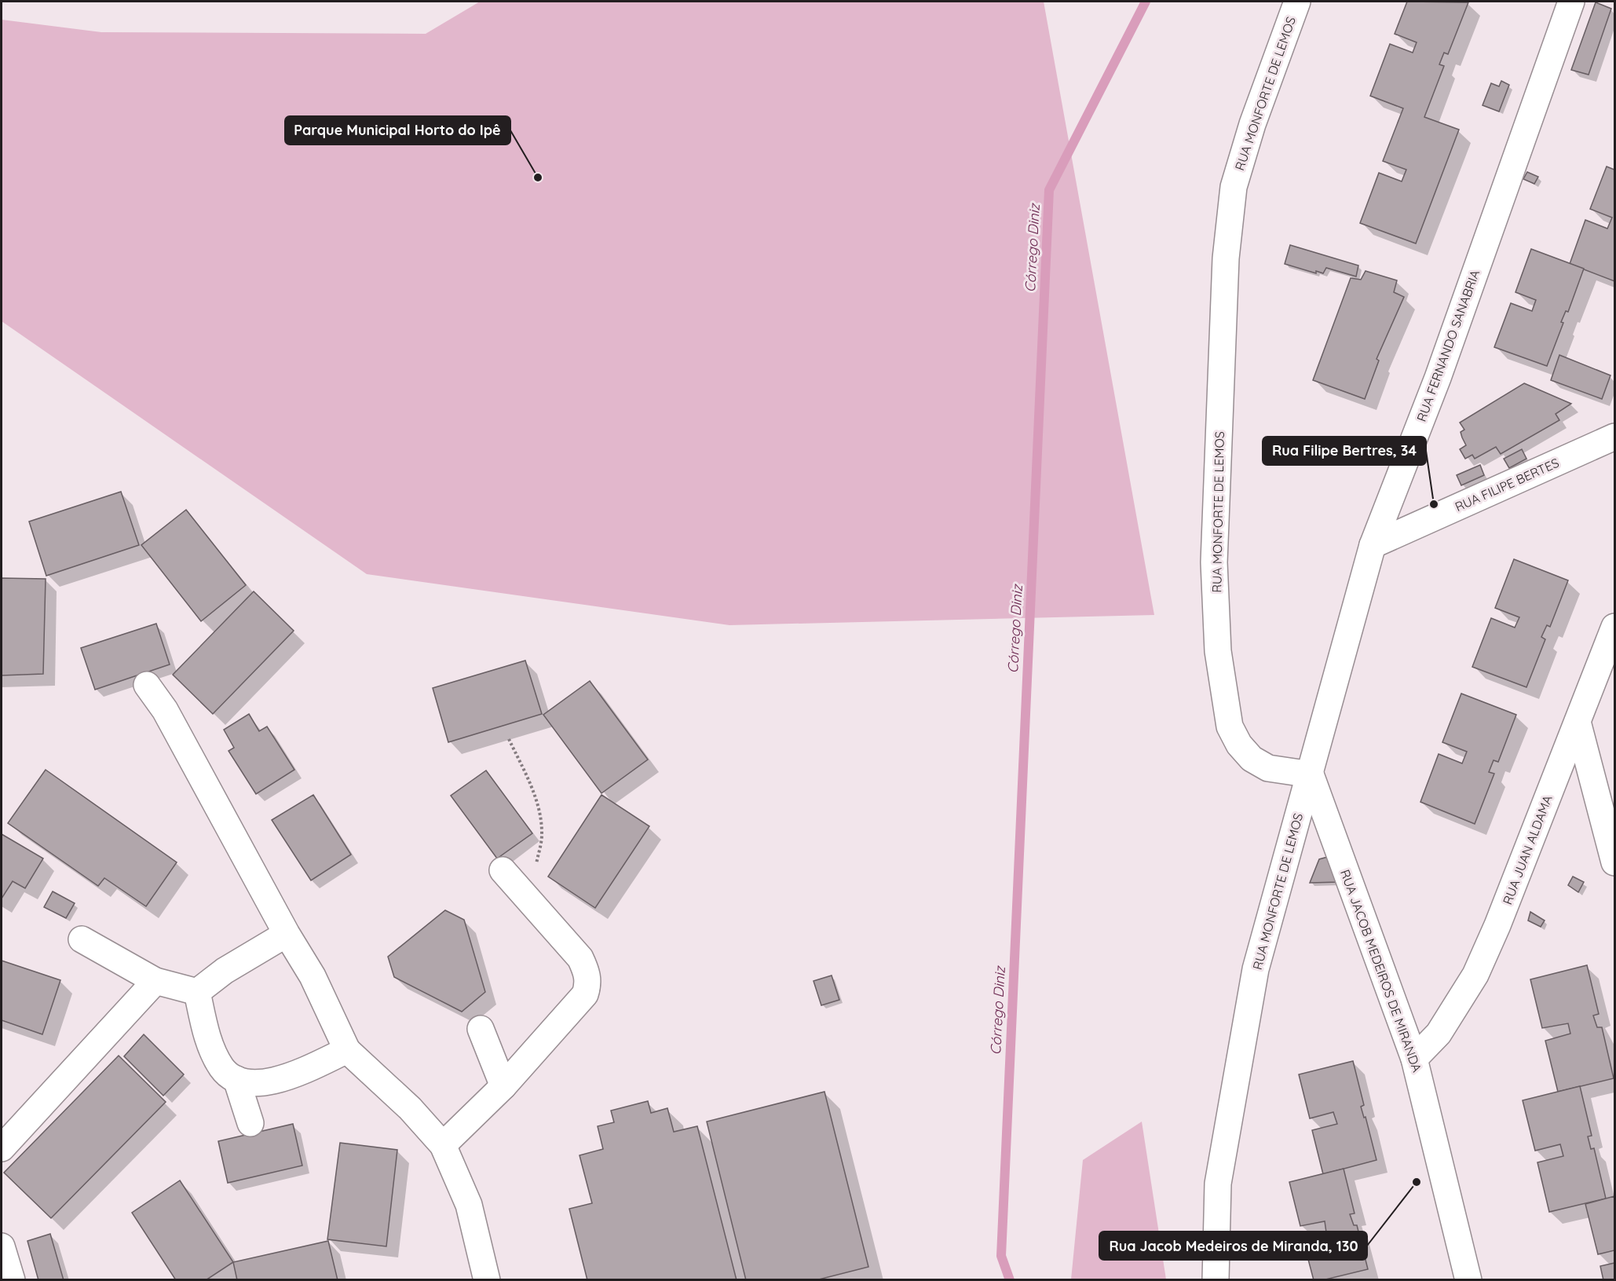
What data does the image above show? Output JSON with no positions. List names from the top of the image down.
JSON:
{
  "streets": {
    "street": [
      "RUA MONFORTE DE LEMOS",
      "RUA FERNANDO SANABRIA",
      "RUA FILIPE BERTES",
      "RUA JUAN ALDAMA",
      "RUA JACOB MEDEIROS DE MIRANDA"
    ]
  },
  "crossings": [
    ["RUA MONFORTE DE LEMOS", "RUA FERNANDO SANABRIA"],
    ["RUA MONFORTE DE LEMOS", "RUA JACOB MEDEIROS DE MIRANDA"],
    ["RUA FERNANDO SANABRIA", "RUA FILIPE BERTES"],
    ["RUA FERNANDO SANABRIA", "RUA JACOB MEDEIROS DE MIRANDA"],
    ["RUA JUAN ALDAMA", "RUA JACOB MEDEIROS DE MIRANDA"]
  ],
  "water": ["Córrego Diniz"],
  "places": ["Parque Municipal Horto do Ipê", "Rua Filipe Bertres, 34", "Rua Jacob Medeiros de Miranda, 130"]
}
